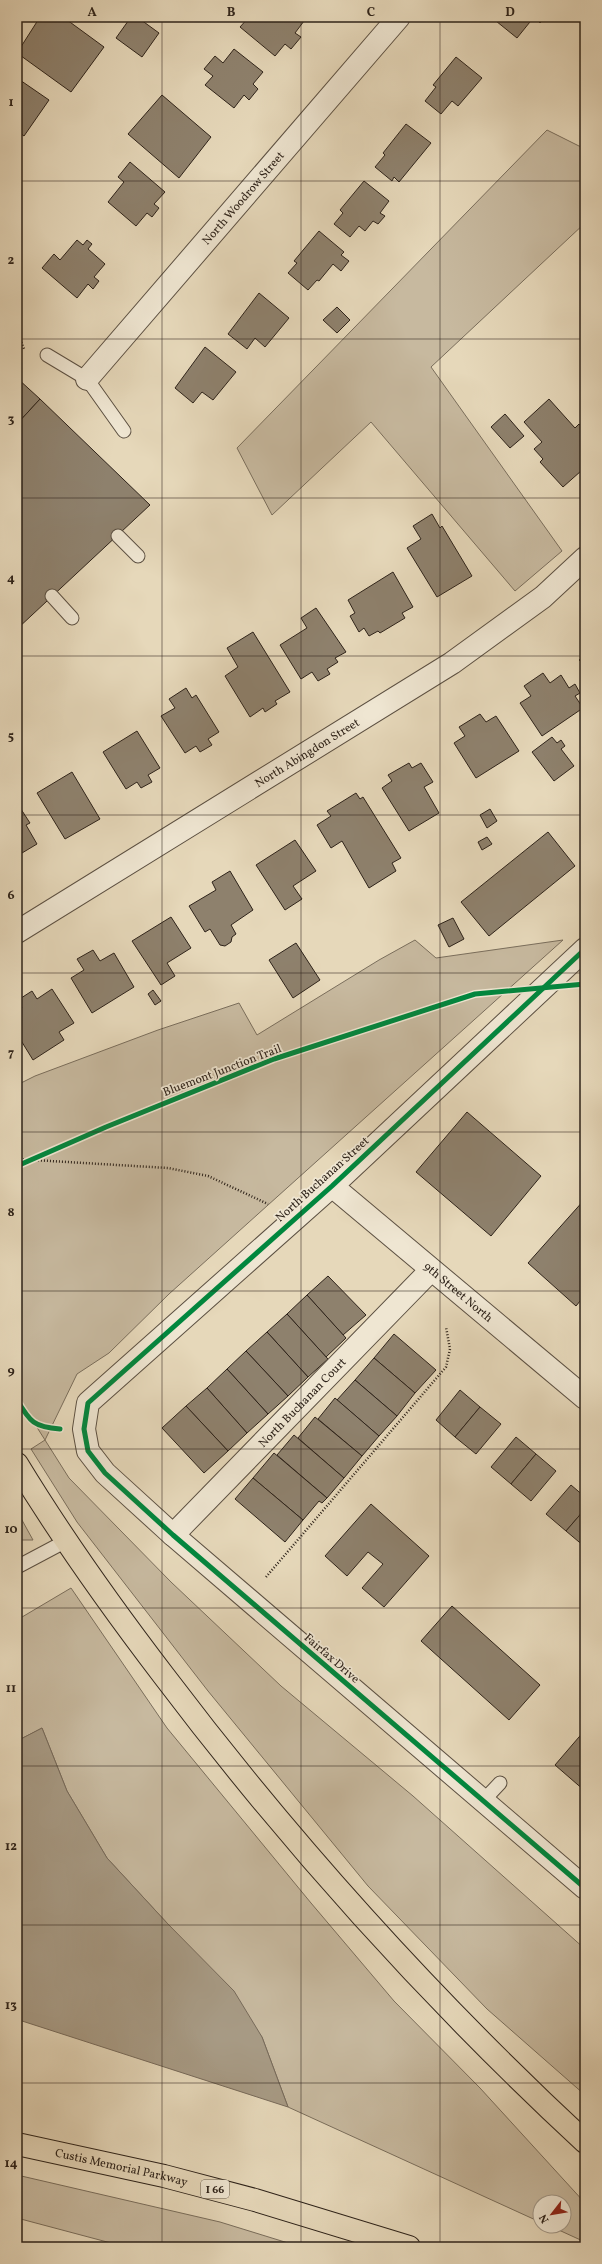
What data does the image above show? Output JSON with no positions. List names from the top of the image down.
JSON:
{
  "streets": {
    "highway": ["Custis Memorial Parkway", "I 66"],
    "street": [
      "North Woodrow Street",
      "North Abingdon Street",
      "North Buchanan Street",
      "9th Street North",
      "North Buchanan Court",
      "Fairfax Drive"
    ],
    "cycle path": ["Bluemont Junction Trail"]
  },
  "crossings": [
    ["North Buchanan Street", "9th Street North"],
    ["North Buchanan Street", "Fairfax Drive"],
    ["9th Street North", "North Buchanan Court"],
    ["North Buchanan Court", "Fairfax Drive"]
  ],
  "north": "bottom left",
  "grid": {
    "columns": [
      "A",
      "B",
      "C",
      "D"
    ],
    "rows": [
      "1",
      "2",
      "3",
      "4",
      "5",
      "6",
      "7",
      "8",
      "9",
      "10",
      "11",
      "12",
      "13",
      "14"
    ]
  }
}
